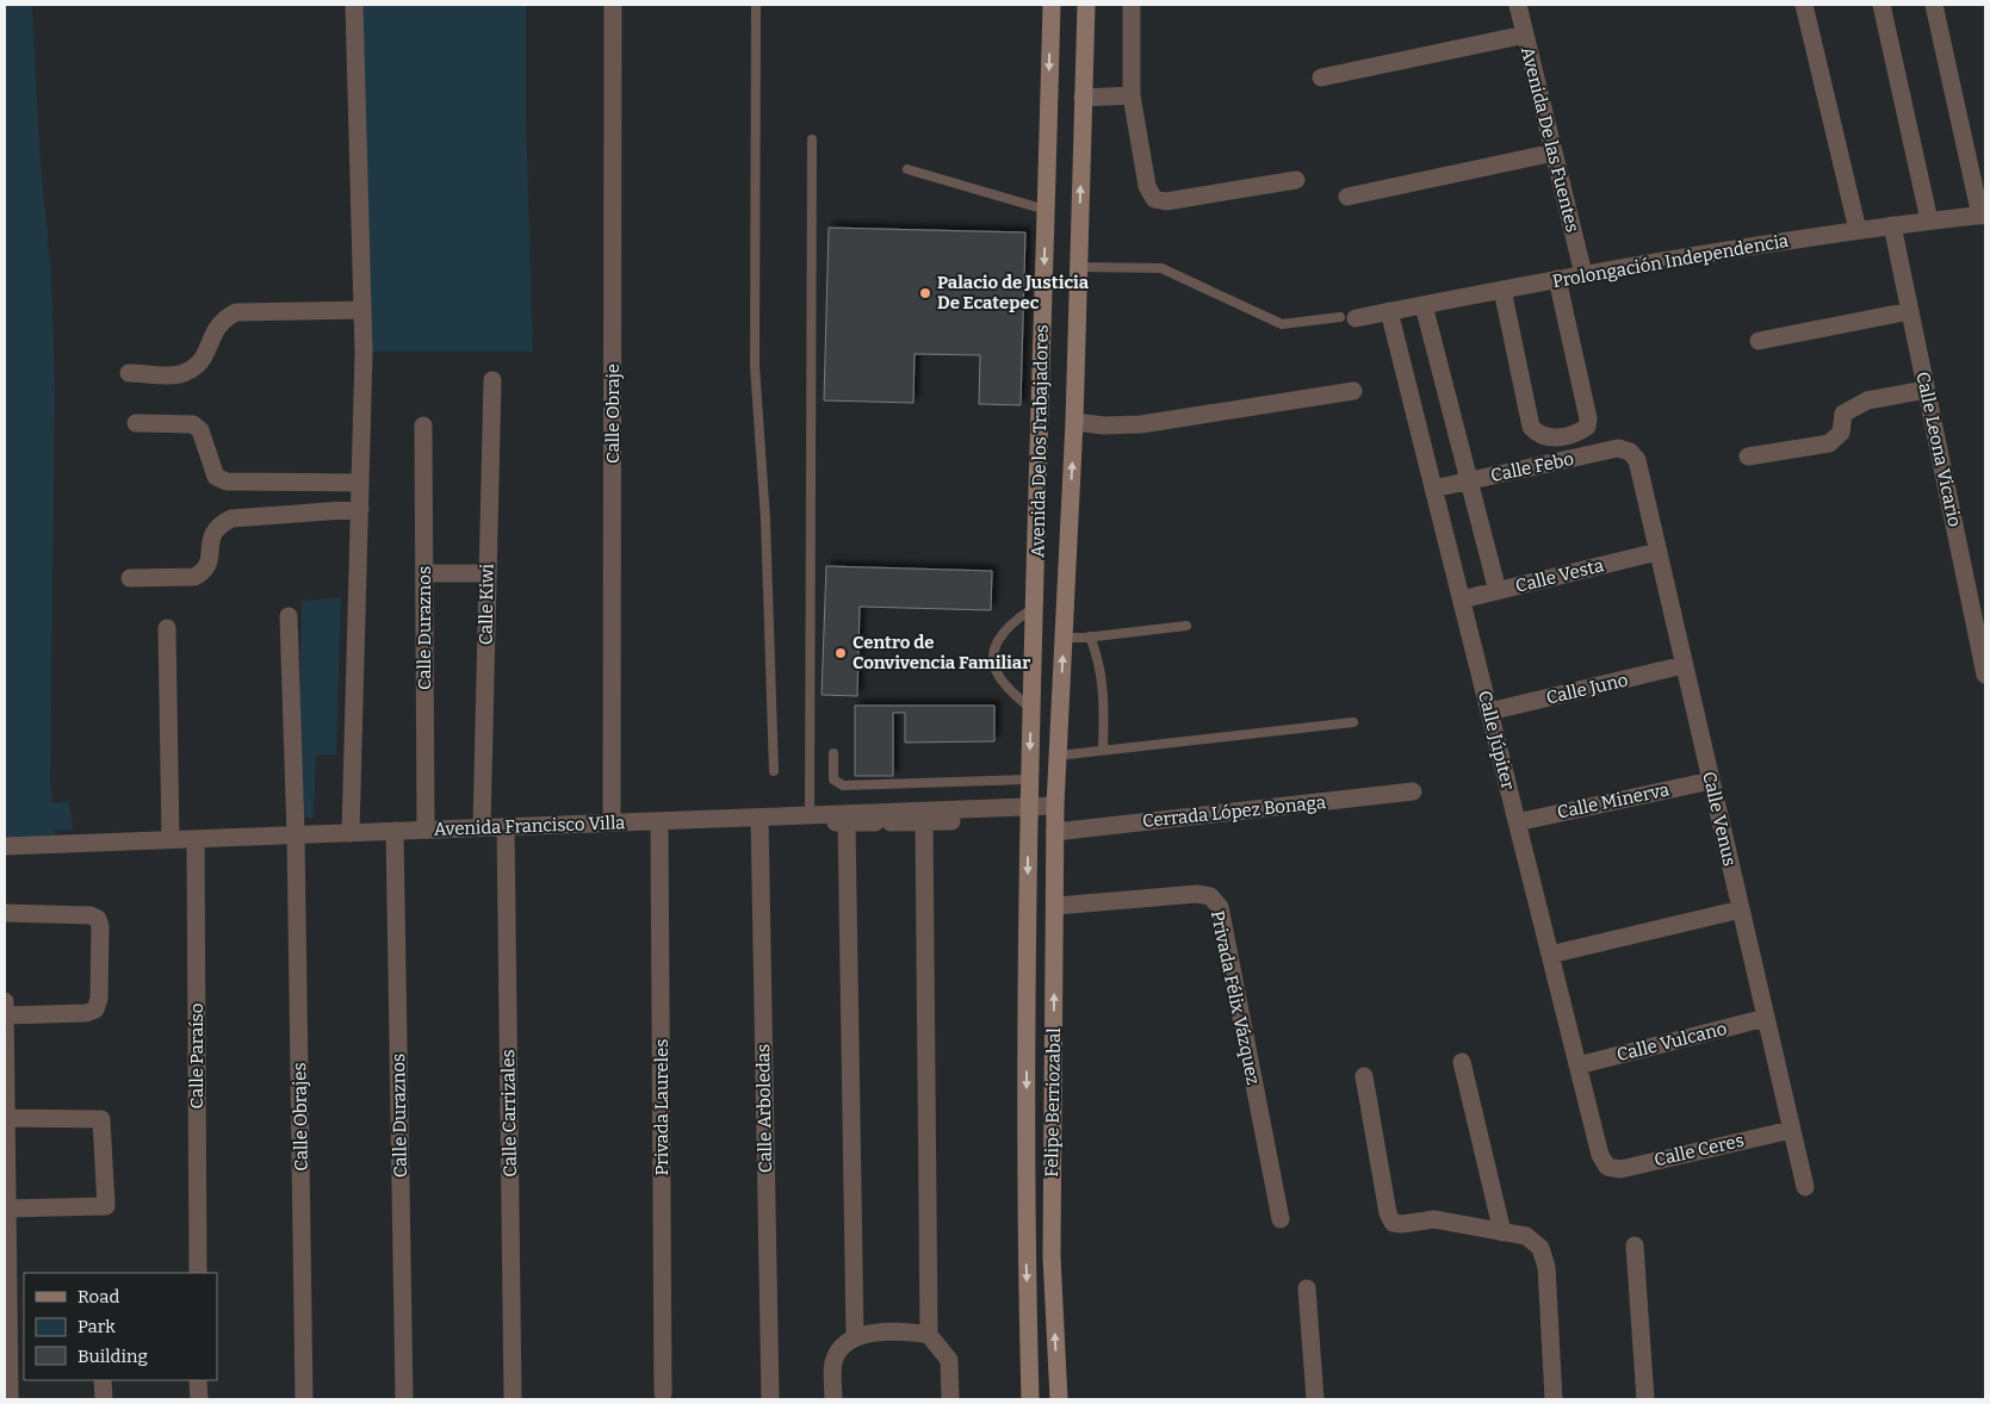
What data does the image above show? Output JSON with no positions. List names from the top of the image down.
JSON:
{
  "streets": {
    "main road": ["Avenida De los Trabajadores", "Felipe Berriozabal"],
    "street": [
      "Avenida De las Fuentes",
      "Prolongación Independencia",
      "Calle Obraje",
      "Calle Leona Vicario",
      "Calle Febo",
      "Calle Vesta",
      "Calle Kiwi",
      "Calle Duraznos",
      "Calle Juno",
      "Calle Júpiter",
      "Calle Minerva",
      "Cerrada López Bonaga",
      "Calle Venus",
      "Avenida Francisco Villa",
      "Privada Félix Vázquez",
      "Calle Vulcano",
      "Calle Paraíso",
      "Privada Laureles",
      "Calle Arboledas",
      "Calle Carrizales",
      "Calle Obrajes",
      "Calle Ceres"
    ]
  },
  "crossings": [
    ["Avenida De las Fuentes", "Prolongación Independencia"],
    ["Prolongación Independencia", "Calle Leona Vicario"],
    ["Prolongación Independencia", "Calle Júpiter"],
    ["Calle Obraje", "Avenida Francisco Villa"],
    ["Avenida De los Trabajadores", "Avenida Francisco Villa"],
    ["Avenida De los Trabajadores", "Felipe Berriozabal"],
    ["Calle Febo", "Calle Júpiter"],
    ["Calle Febo", "Calle Venus"],
    ["Calle Vesta", "Calle Júpiter"],
    ["Calle Vesta", "Calle Venus"],
    ["Calle Kiwi", "Avenida Francisco Villa"],
    ["Calle Duraznos", "Avenida Francisco Villa"],
    ["Calle Juno", "Calle Júpiter"],
    ["Calle Juno", "Calle Venus"],
    ["Calle Júpiter", "Calle Minerva"],
    ["Calle Júpiter", "Calle Vulcano"],
    ["Calle Júpiter", "Calle Ceres"],
    ["Calle Minerva", "Calle Venus"],
    ["Cerrada López Bonaga", "Felipe Berriozabal"],
    ["Calle Venus", "Calle Vulcano"],
    ["Calle Venus", "Calle Ceres"],
    ["Avenida Francisco Villa", "Calle Paraíso"],
    ["Avenida Francisco Villa", "Felipe Berriozabal"],
    ["Avenida Francisco Villa", "Privada Laureles"],
    ["Avenida Francisco Villa", "Calle Arboledas"],
    ["Avenida Francisco Villa", "Calle Carrizales"],
    ["Avenida Francisco Villa", "Calle Obrajes"],
    ["Privada Félix Vázquez", "Felipe Berriozabal"]
  ],
  "places": ["Palacio de Justicia De Ecatepec", "Centro de Convivencia Familiar"],
  "legend": ["Road", "Park", "Building"]
}
